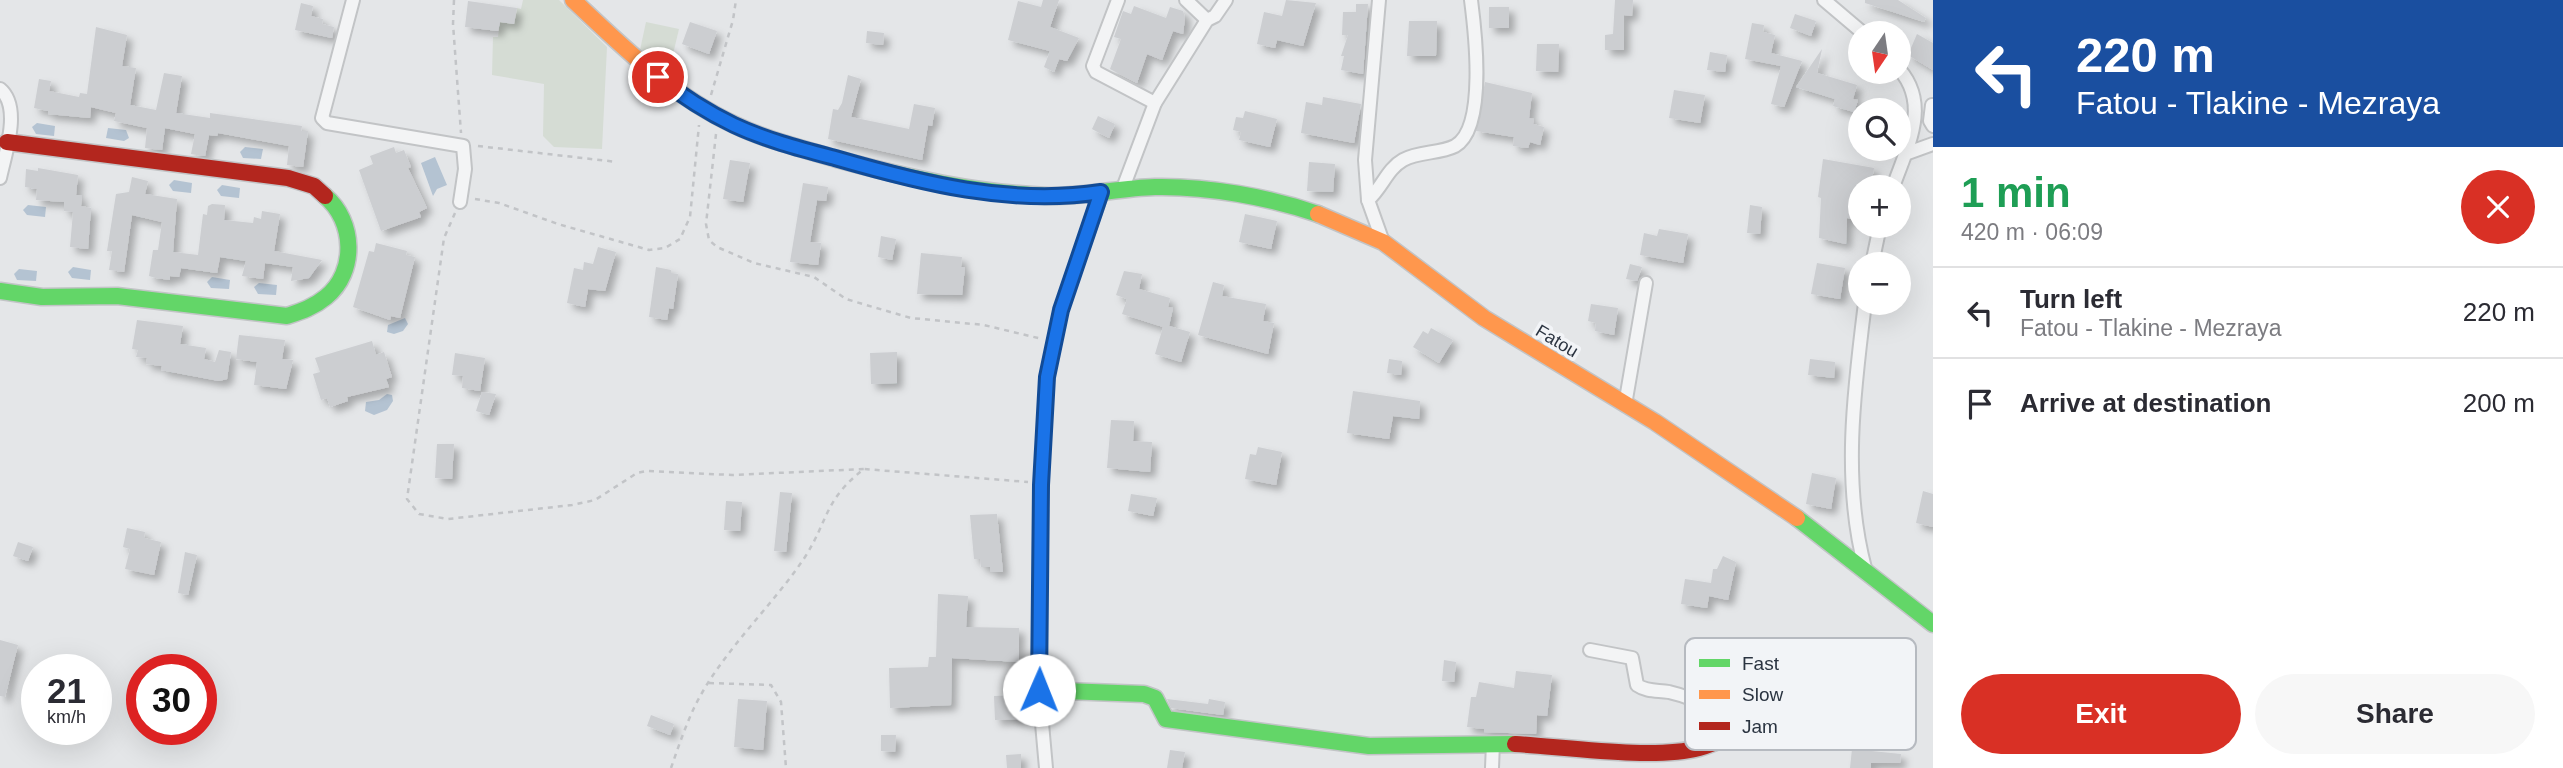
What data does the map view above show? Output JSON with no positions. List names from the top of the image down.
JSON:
{
  "streets": {
    "street": ["Fatou"]
  },
  "legend": ["Fast", "Slow", "Jam"],
  "north": "bottom",
  "page": {
    "turn": ["220 m", "Fatou - Tlakine - Mezraya"],
    "map_buttons": ["+", "−"],
    "heading": ["1 min", "420 m · 06:09"],
    "list": [
      {
        "name": "Turn left",
        "note": "Fatou - Tlakine - Mezraya",
        "value": "220 m"
      },
      {
        "name": "Arrive at destination",
        "value": "200 m"
      }
    ],
    "speed": "21 km/h",
    "limit": "30",
    "buttons": ["Exit", "Share"]
  }
}
